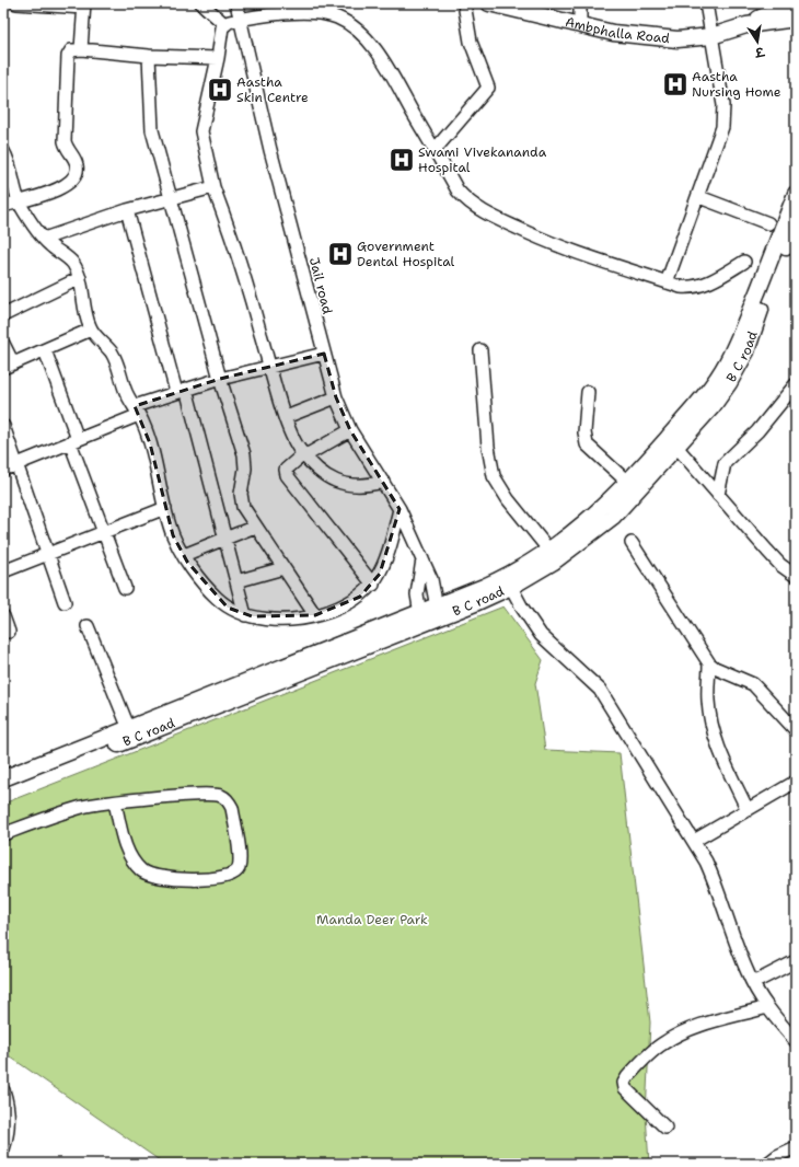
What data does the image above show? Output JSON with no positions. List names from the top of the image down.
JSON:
{
  "streets": {
    "main road": ["Ambphalla Road", "B C road"],
    "street": ["Jail road"]
  },
  "parks": ["Manda Deer Park"],
  "places": {
    "hospital": [
      "Aastha Nursing Home",
      "Aastha Skin Centre",
      "Swami Vivekananda Hospital",
      "Government Dental Hospital"
    ]
  },
  "north": "bottom"
}
